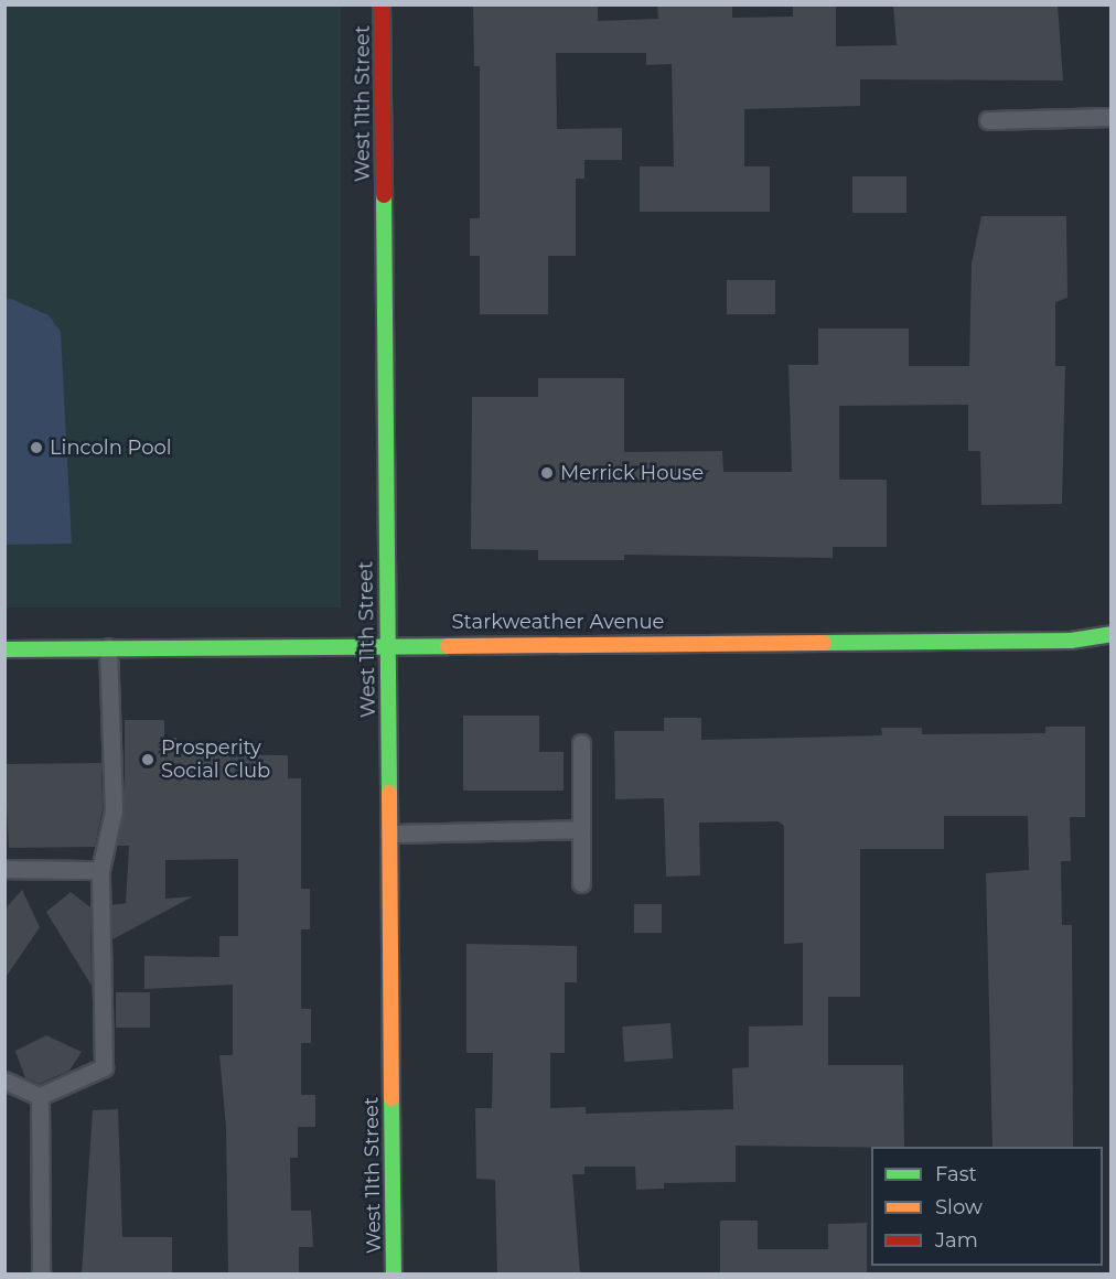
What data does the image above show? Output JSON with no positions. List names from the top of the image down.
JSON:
{
  "streets": {
    "street": ["West 11th Street", "Starkweather Avenue"]
  },
  "crossings": [
    ["West 11th Street", "Starkweather Avenue"]
  ],
  "places": ["Lincoln Pool", "Merrick House", "Prosperity Social Club"],
  "legend": ["Fast", "Slow", "Jam"]
}
